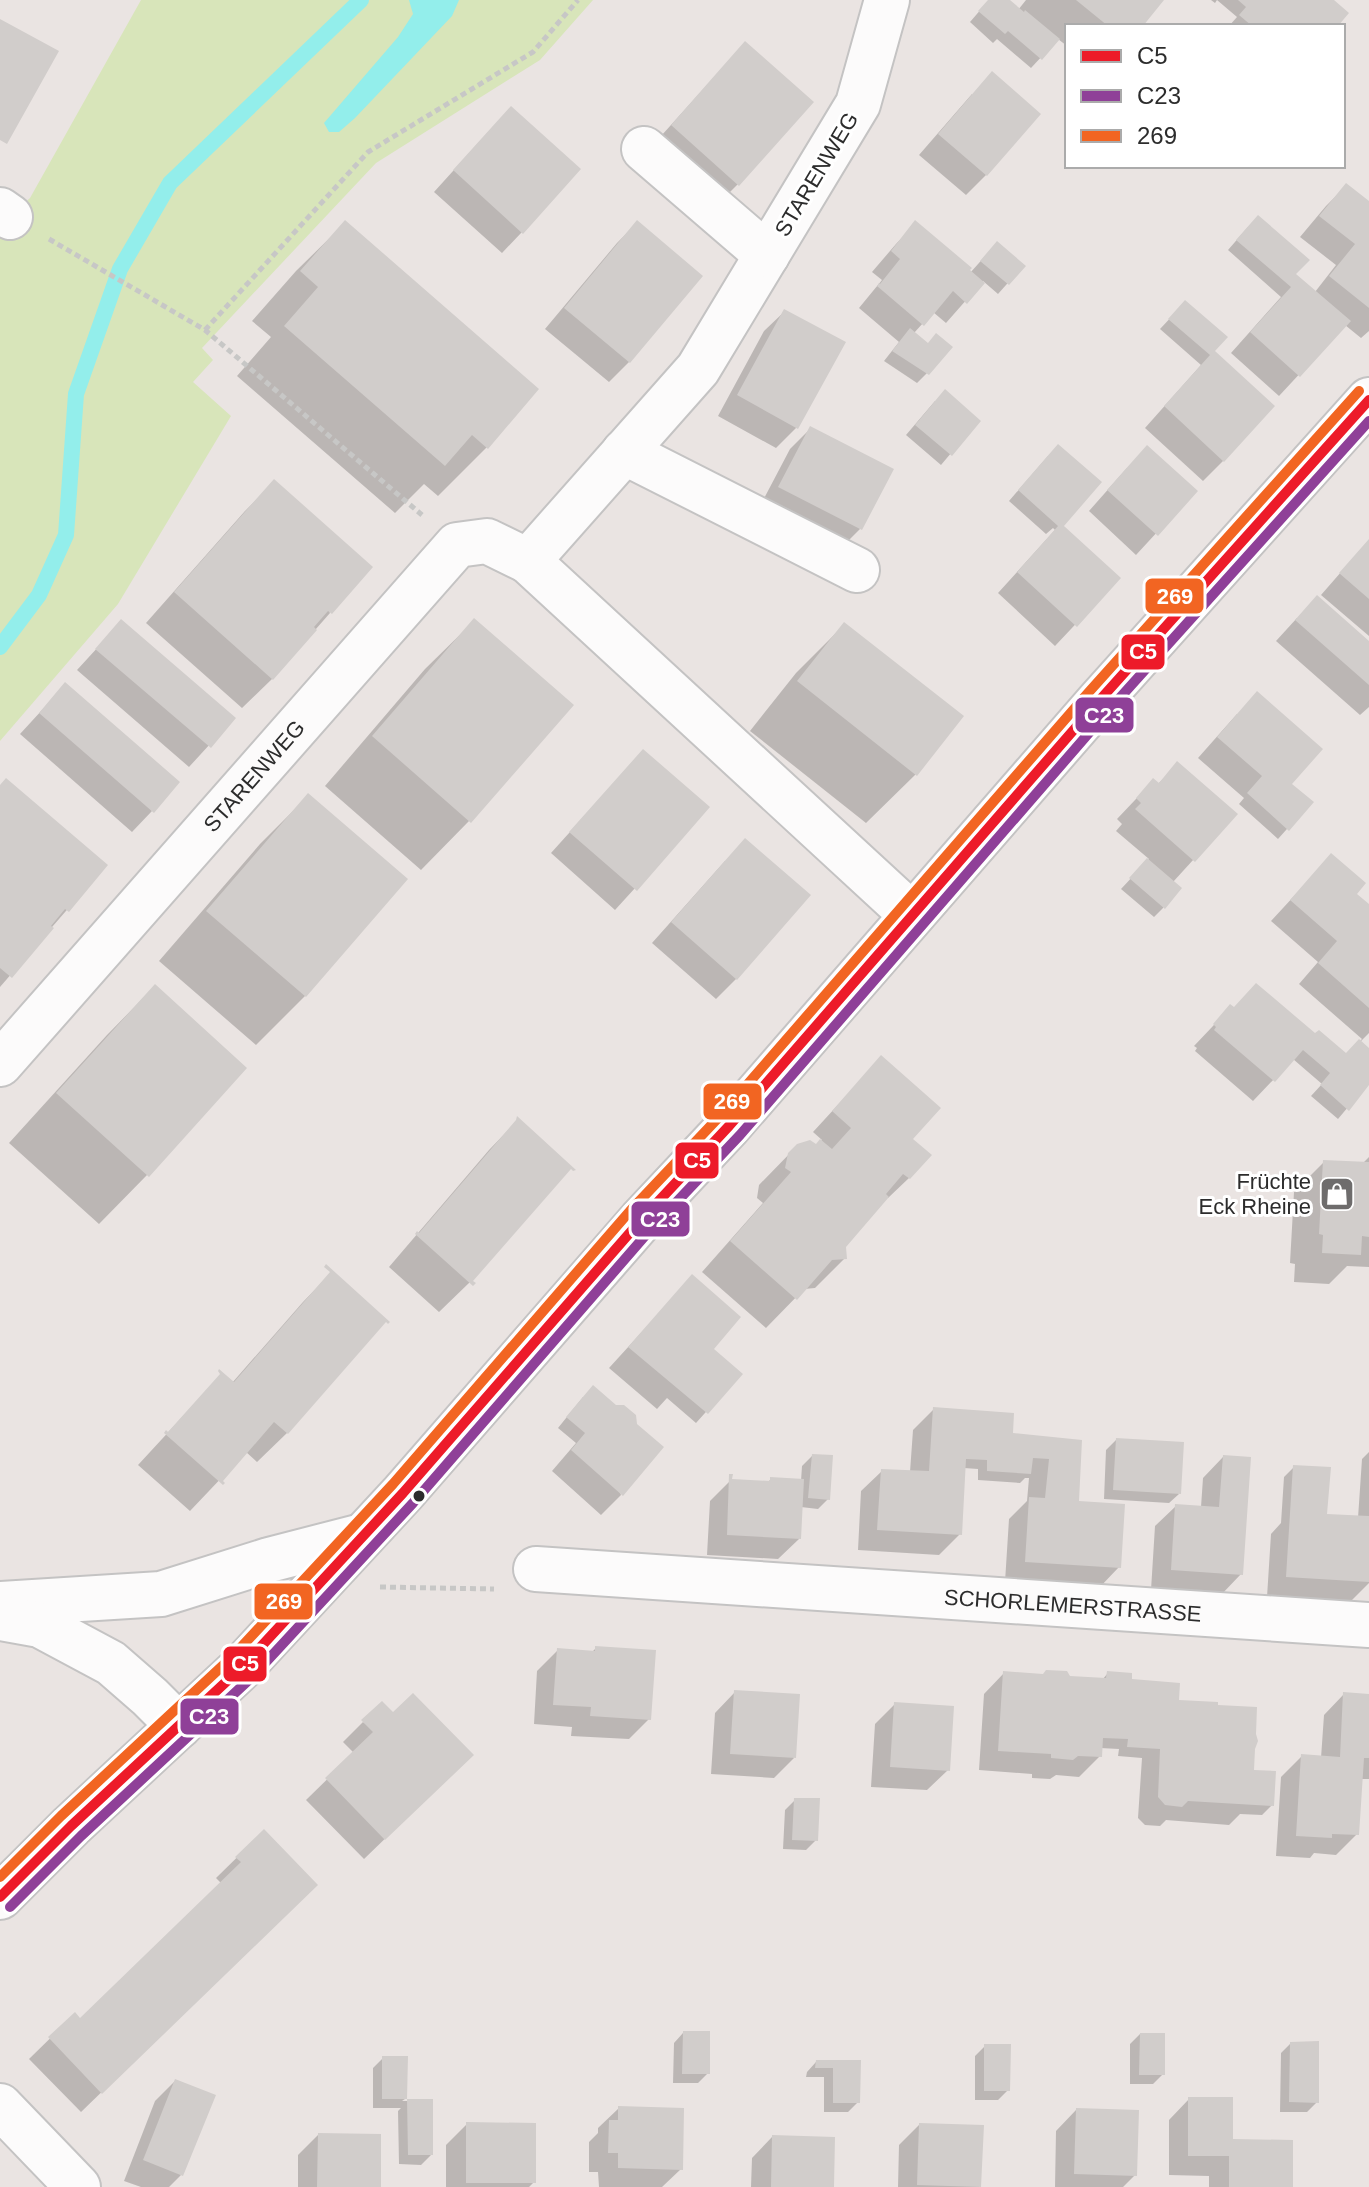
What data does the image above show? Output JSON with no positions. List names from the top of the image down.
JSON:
{
  "streets": {
    "street": ["STARENWEG", "SCHORLEMERSTRASSE"]
  },
  "places": {
    "shop": ["Früchte Eck Rheine"]
  },
  "lines": ["transit line 269", "transit line C5", "transit line C23"],
  "legend": ["C5", "C23", "269"]
}
